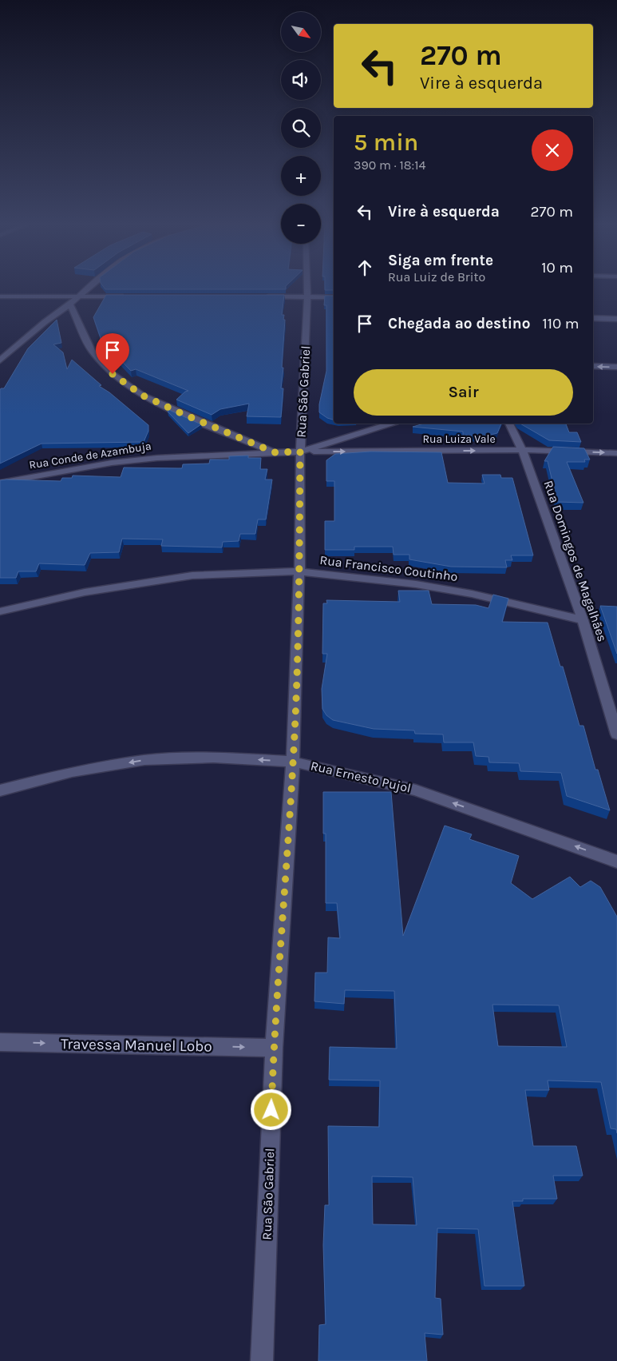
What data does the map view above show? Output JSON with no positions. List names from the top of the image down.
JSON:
{
  "streets": {
    "street": [
      "Rua São Gabriel",
      "Rua Luiza Vale",
      "Rua Conde de Azambuja",
      "Rua Domingos de Magalhães",
      "Rua Francisco Coutinho",
      "Rua Ernesto Pujol",
      "Travessa Manuel Lobo"
    ]
  },
  "crossings": [
    ["Rua São Gabriel", "Rua Luiza Vale"],
    ["Rua São Gabriel", "Rua Conde de Azambuja"],
    ["Rua São Gabriel", "Rua Francisco Coutinho"],
    ["Rua São Gabriel", "Rua Ernesto Pujol"],
    ["Rua São Gabriel", "Travessa Manuel Lobo"],
    ["Rua Luiza Vale", "Rua Conde de Azambuja"],
    ["Rua Luiza Vale", "Rua Domingos de Magalhães"],
    ["Rua Domingos de Magalhães", "Rua Francisco Coutinho"]
  ],
  "one_way": ["Rua Luiza Vale", "Rua Ernesto Pujol", "Travessa Manuel Lobo"],
  "north": "bottom right",
  "page": {
    "map_buttons": ["+", "−"],
    "turn": ["270 m", "Vire à esquerda"],
    "heading": ["5 min", "390 m · 18:14"],
    "list": [
      {
        "name": "Vire à esquerda",
        "value": "270 m"
      },
      {
        "name": "Siga em frente",
        "note": "Rua Luiz de Brito",
        "value": "10 m"
      },
      {
        "name": "Chegada ao destino",
        "value": "110 m"
      }
    ],
    "buttons": "Sair"
  }
}
